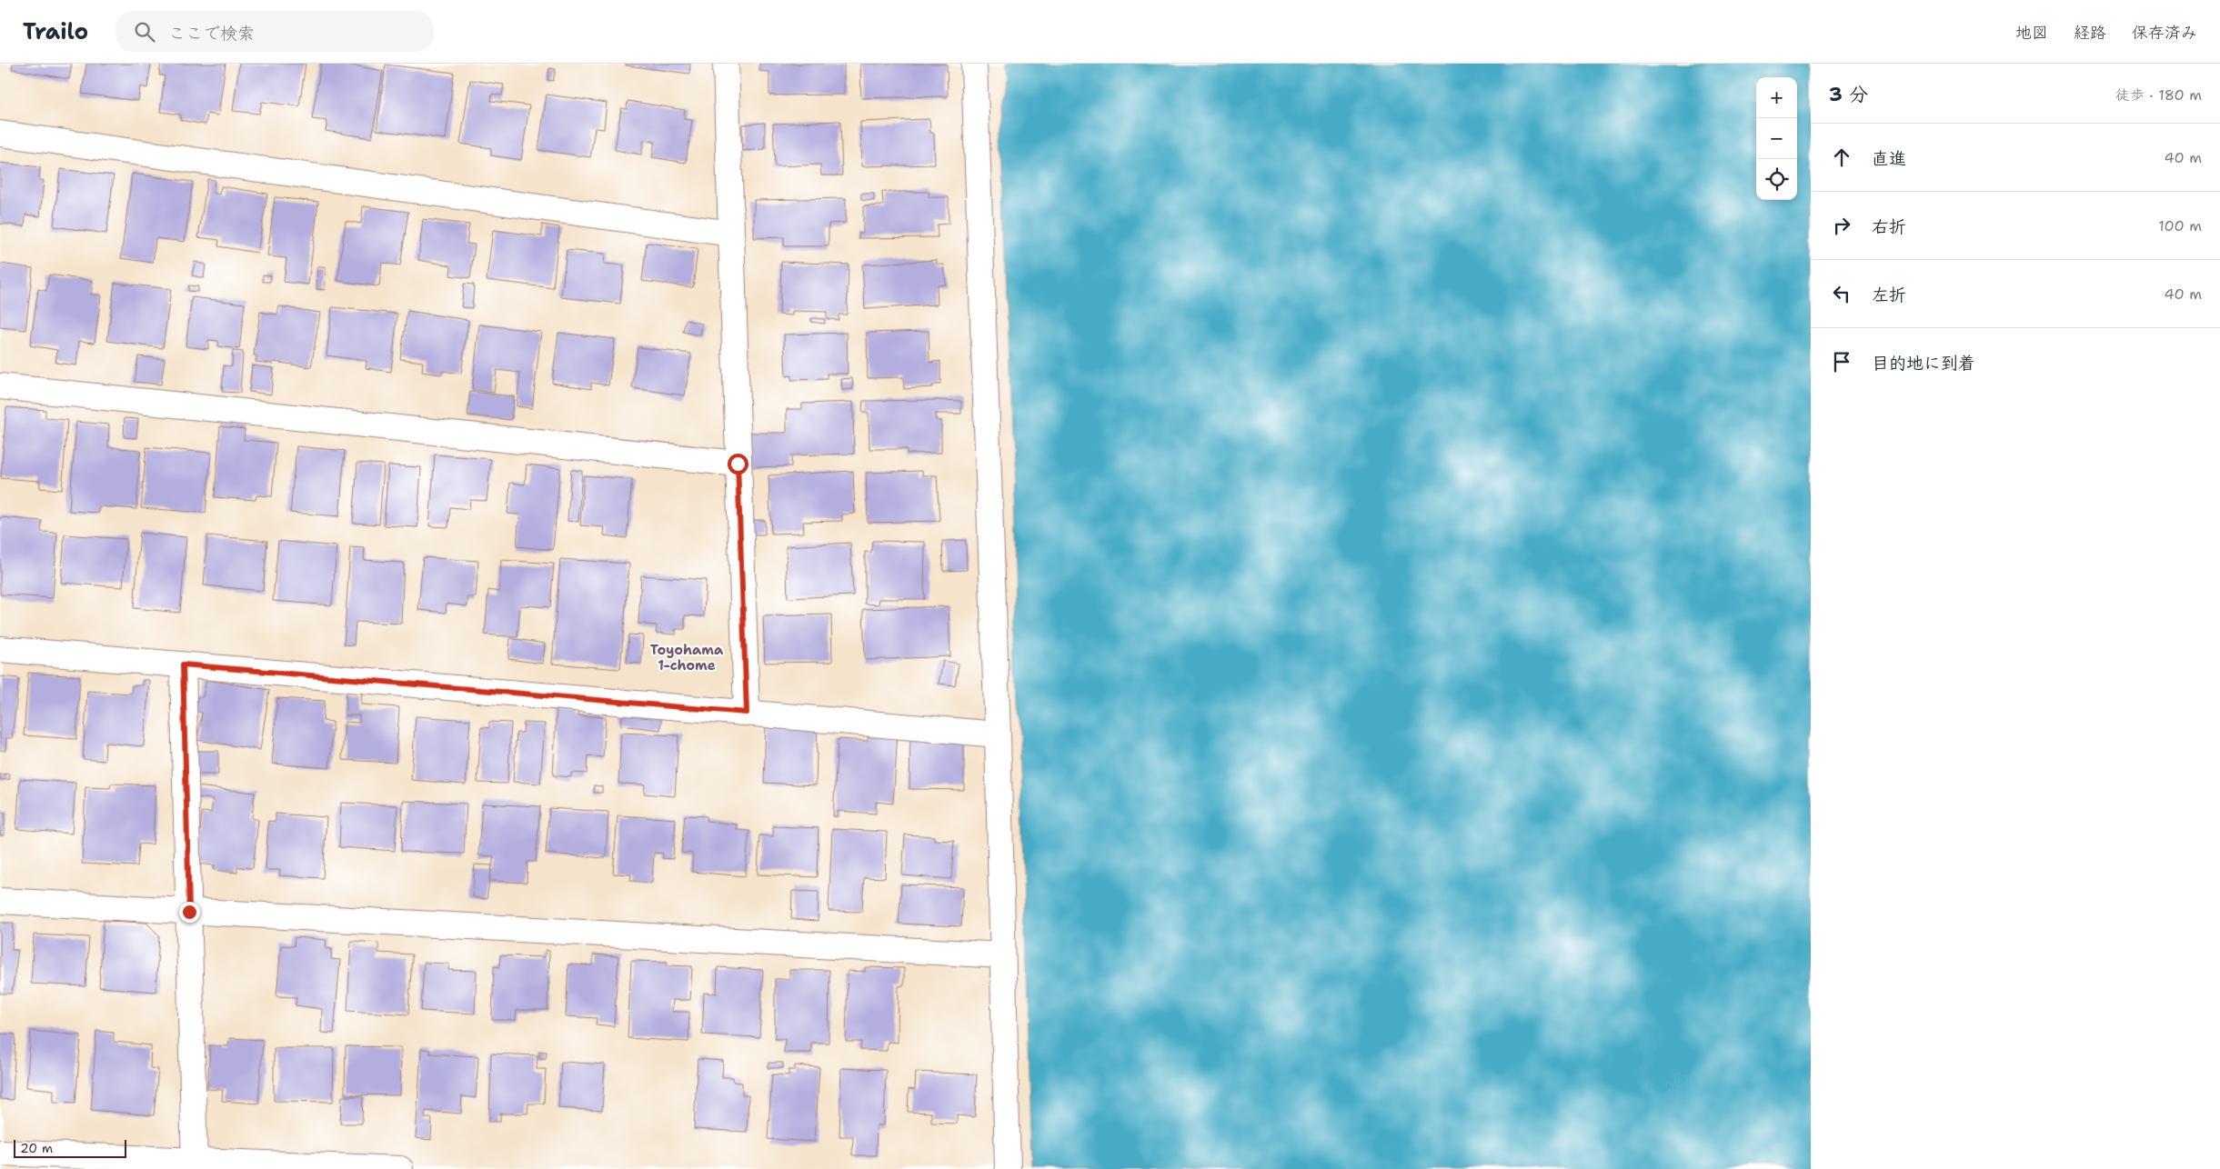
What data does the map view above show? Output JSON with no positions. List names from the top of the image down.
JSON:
{
  "districts": ["Toyohama 1-chome"],
  "scale_bar": "20 m",
  "page": {
    "header": "Trailo",
    "search": "ここで検索",
    "nav": ["地図", "経路", "保存済み"],
    "heading": ["3 分", "徒歩 · 180 m"],
    "map_buttons": ["+", "−"],
    "list": [
      ["直進", "40 m"],
      ["右折", "100 m"],
      ["左折", "40 m"],
      "目的地に到着"
    ],
    "scale": "20 m"
  }
}
